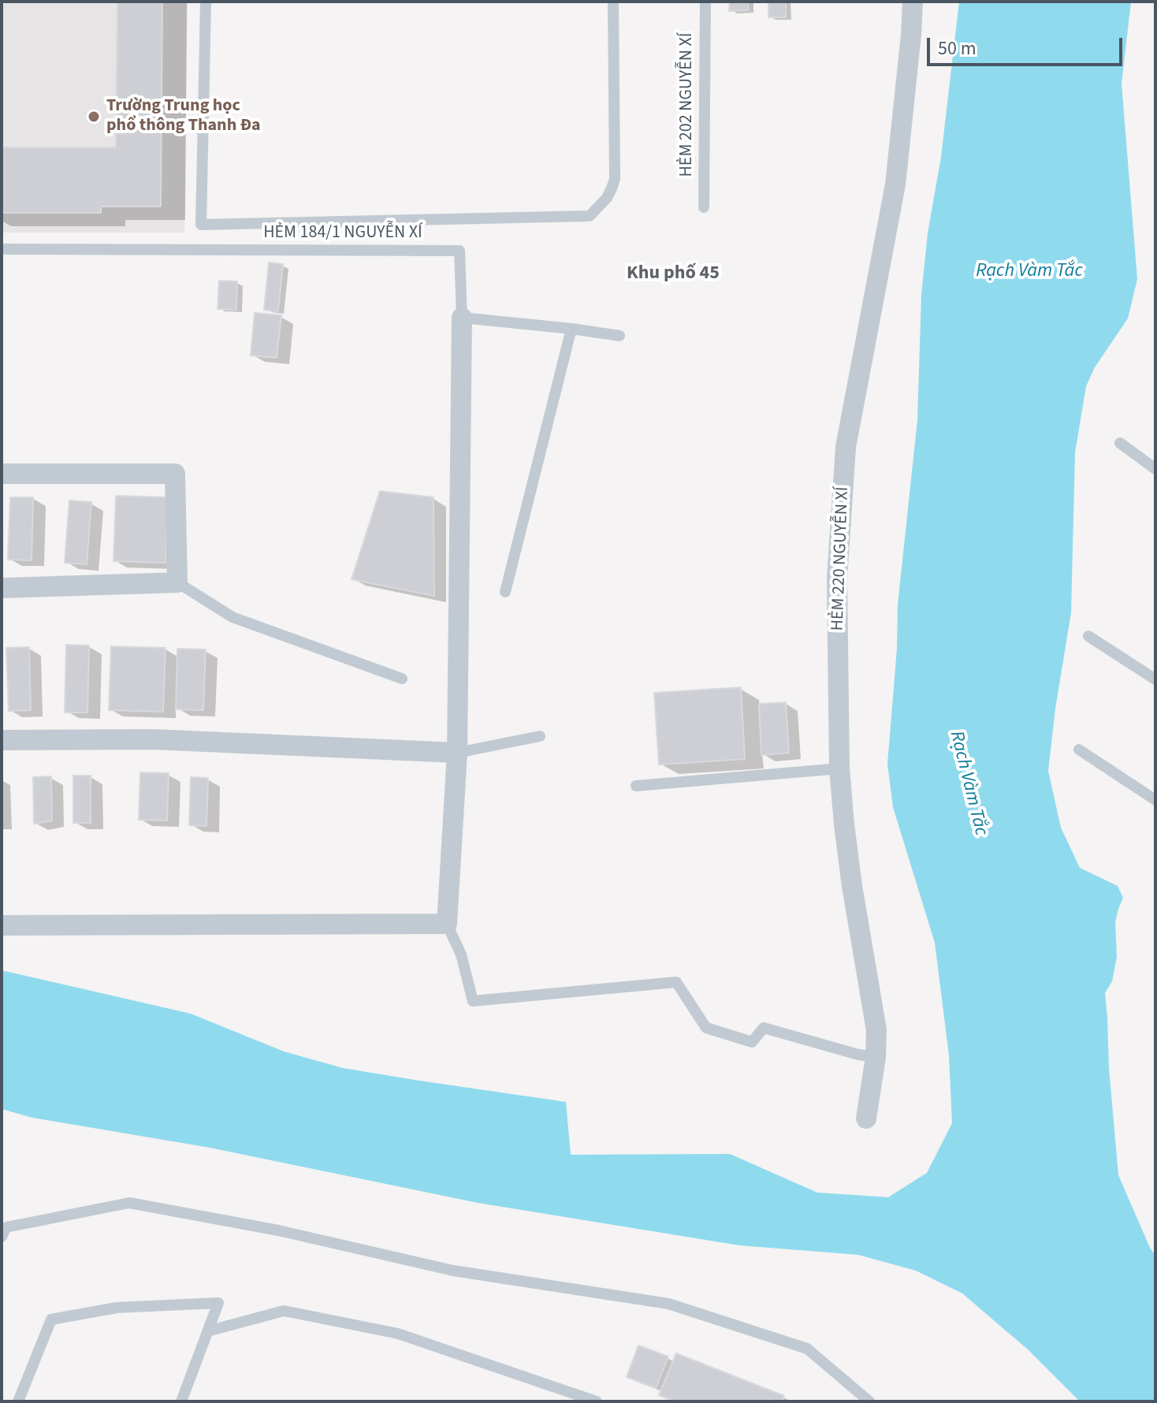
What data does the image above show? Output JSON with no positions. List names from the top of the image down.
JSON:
{
  "streets": {
    "street": ["HẺM 220 NGUYỄN XÍ"],
    "lane": ["HẺM 202 NGUYỄN XÍ", "HẺM 184/1 NGUYỄN XÍ"]
  },
  "districts": ["Khu phố 45"],
  "water": ["Rạch Vàm Tắc"],
  "places": ["Trường Trung học phổ thông Thanh Đa"],
  "scale_bar": "50 m"
}
